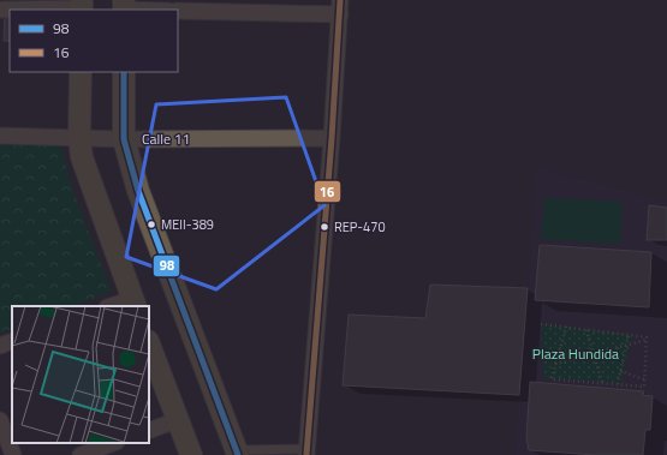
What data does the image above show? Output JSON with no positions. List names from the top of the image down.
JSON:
{
  "streets": {
    "street": ["Calle 11"]
  },
  "parks": ["Plaza Hundida"],
  "places": ["MEII-389", "REP-470"],
  "lines": ["transit line 16", "transit line 98"],
  "legend": ["98", "16"]
}
